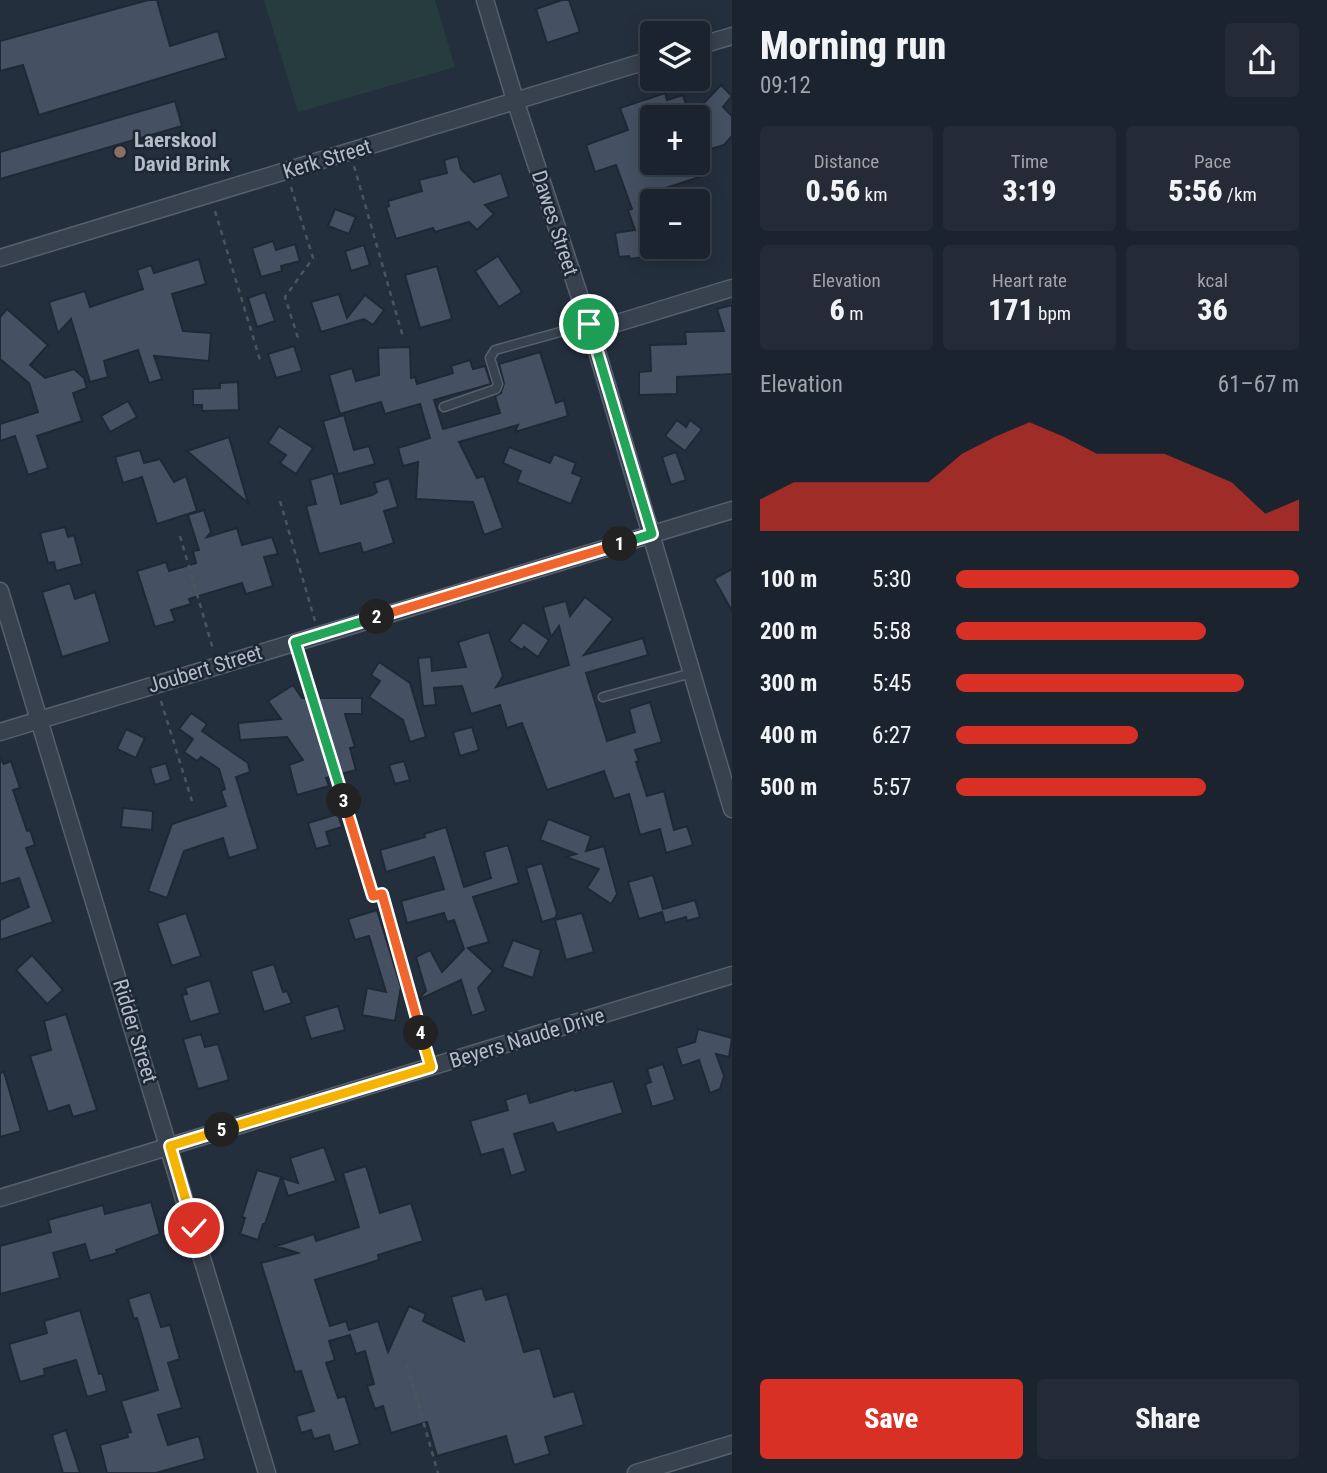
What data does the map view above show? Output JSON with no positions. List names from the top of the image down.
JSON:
{
  "streets": {
    "street": [
      "Kerk Street",
      "Dawes Street",
      "Joubert Street",
      "Ridder Street",
      "Beyers Naude Drive"
    ]
  },
  "crossings": [
    ["Kerk Street", "Dawes Street"],
    ["Dawes Street", "Joubert Street"],
    ["Joubert Street", "Ridder Street"],
    ["Ridder Street", "Beyers Naude Drive"]
  ],
  "places": ["Laerskool David Brink"],
  "page": {
    "heading": ["Morning run", "09:12"],
    "map_buttons": ["+", "−"],
    "stats": [
      ["Distance", "0.56 km"],
      ["Time", "3:19"],
      ["Pace", "5:56 /km"],
      ["Elevation", "6 m"],
      ["Heart rate", "171 bpm"],
      ["kcal", "36"]
    ],
    "chart": ["Elevation", "61–67 m"],
    "pins": [
      "1",
      "2",
      "3",
      "4",
      "5"
    ],
    "list": [
      {
        "name": "100 m",
        "note": "5:30"
      },
      {
        "name": "200 m",
        "note": "5:58"
      },
      {
        "name": "300 m",
        "note": "5:45"
      },
      {
        "name": "400 m",
        "note": "6:27"
      },
      {
        "name": "500 m",
        "note": "5:57"
      }
    ],
    "buttons": ["Save", "Share"]
  }
}
